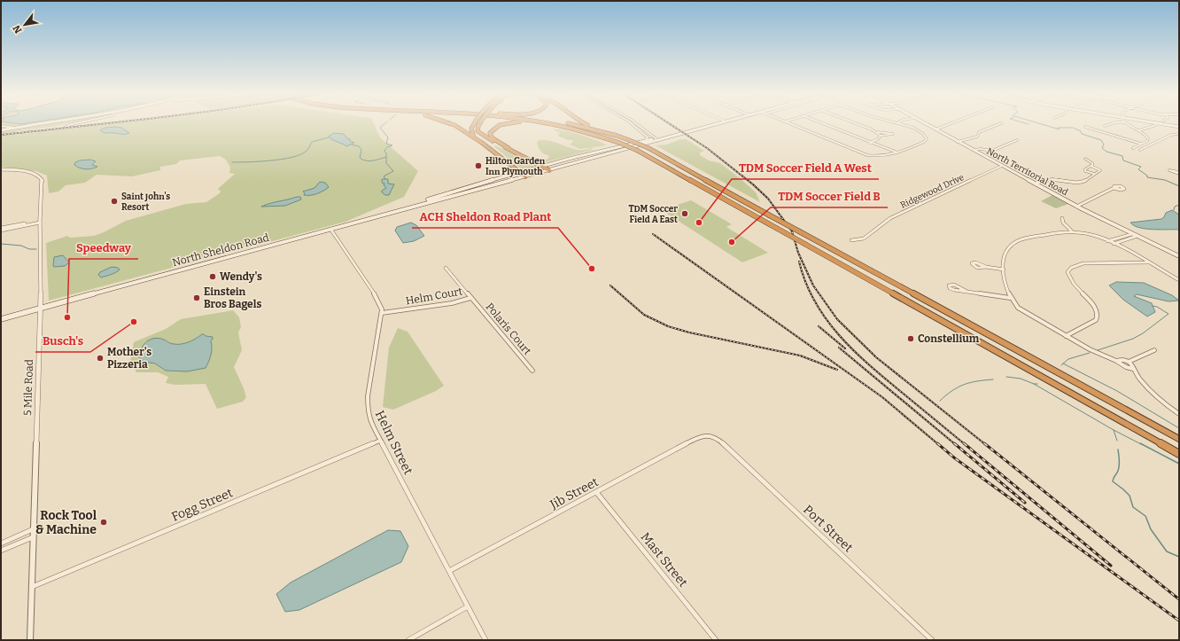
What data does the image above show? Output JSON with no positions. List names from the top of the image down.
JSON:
{
  "streets": {
    "main road": ["North Territorial Road", "North Sheldon Road"],
    "street": [
      "Ridgewood Drive",
      "Helm Court",
      "Polaris Court",
      "5 Mile Road",
      "Helm Street",
      "Jib Street",
      "Fogg Street",
      "Port Street",
      "Mast Street"
    ]
  },
  "crossings": [
    ["North Territorial Road", "Ridgewood Drive"],
    ["North Sheldon Road", "5 Mile Road"],
    ["North Sheldon Road", "Helm Street"],
    ["Helm Court", "Polaris Court"],
    ["Helm Court", "Helm Street"],
    ["5 Mile Road", "Fogg Street"],
    ["Helm Street", "Jib Street"],
    ["Helm Street", "Fogg Street"],
    ["Jib Street", "Port Street"],
    ["Jib Street", "Mast Street"]
  ],
  "places": [
    "Hilton Garden Inn Plymouth",
    "Saint John's Resort",
    "TDM Soccer Field A East",
    "TDM Soccer Field A West",
    "TDM Soccer Field B",
    "ACH Sheldon Road Plant",
    "Wendy's",
    "Einstein Bros Bagels",
    "Speedway",
    "Busch's",
    "Constellium",
    "Mother's Pizzeria",
    "Rock Tool & Machine"
  ],
  "north": "bottom left"
}
